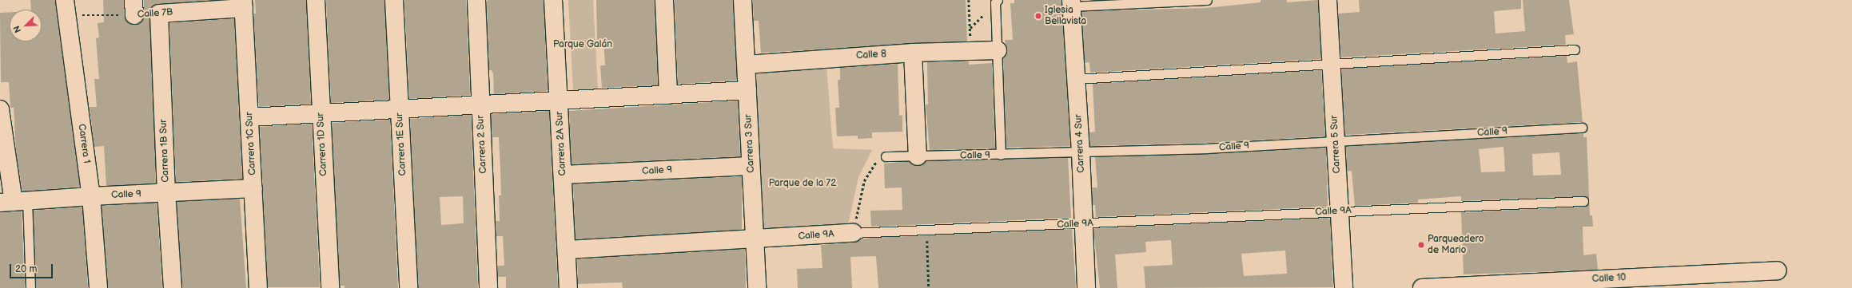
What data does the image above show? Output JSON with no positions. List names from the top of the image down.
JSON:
{
  "streets": {
    "street": [
      "Calle 7B",
      "Calle 8",
      "Calle 9",
      "Carrera 1",
      "Carrera 1C Sur",
      "Carrera 2A Sur",
      "Carrera 3 Sur",
      "Carrera 4 Sur",
      "Carrera 1D Sur",
      "Carrera 1E Sur",
      "Carrera 2 Sur",
      "Carrera 5 Sur",
      "Carrera 1B Sur",
      "Calle 9A",
      "Calle 10"
    ]
  },
  "crossings": [
    ["Calle 7B", "Carrera 1"],
    ["Calle 7B", "Carrera 1C Sur"],
    ["Calle 7B", "Carrera 1B Sur"],
    ["Calle 8", "Carrera 3 Sur"],
    ["Calle 9", "Carrera 1"],
    ["Calle 9", "Carrera 1C Sur"],
    ["Calle 9", "Carrera 2A Sur"],
    ["Calle 9", "Carrera 3 Sur"],
    ["Calle 9", "Carrera 4 Sur"],
    ["Calle 9", "Carrera 5 Sur"],
    ["Calle 9", "Carrera 1B Sur"],
    ["Carrera 2A Sur", "Calle 9A"],
    ["Carrera 3 Sur", "Calle 9A"],
    ["Carrera 4 Sur", "Calle 9A"],
    ["Carrera 5 Sur", "Calle 9A"]
  ],
  "parks": ["Parque Galán", "Parque de la 72"],
  "places": ["Iglesia Bellavista", "Parqueadero de Mario"],
  "scale_bar": "20 m",
  "north": "bottom left"
}
